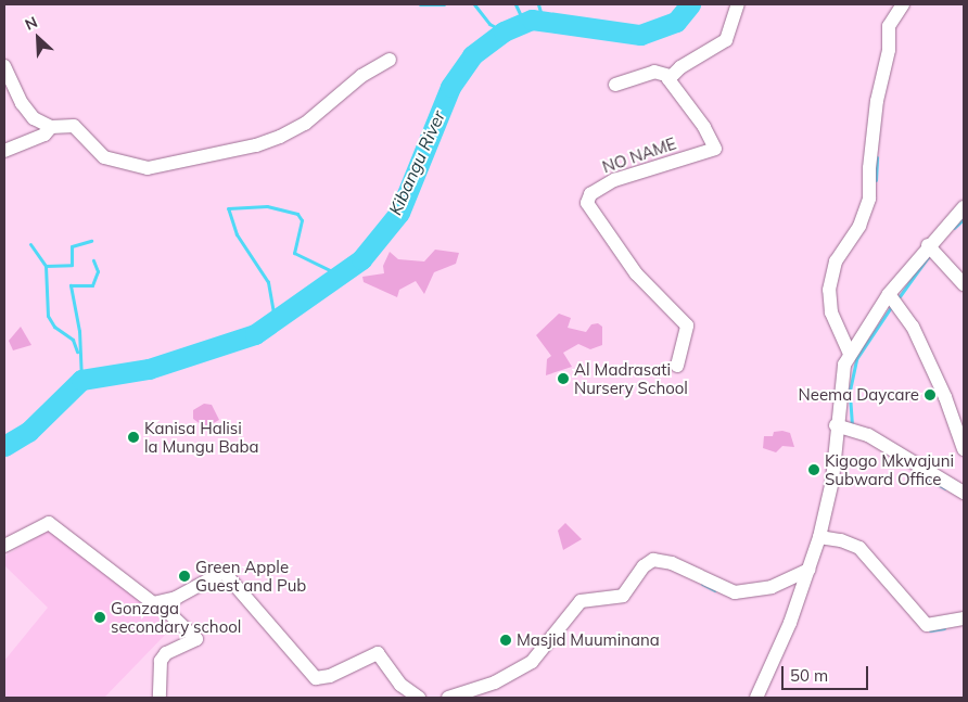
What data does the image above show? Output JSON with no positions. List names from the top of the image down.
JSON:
{
  "streets": {
    "street": ["NO NAME"]
  },
  "water": ["Kibangu River"],
  "places": [
    "Al Madrasati Nursery School",
    "Neema Daycare",
    "Kanisa Halisi la Mungu Baba",
    "Kigogo Mkwajuni Subward Office",
    "Green Apple Guest and Pub",
    "Gonzaga secondary school",
    "Masjid Muuminana"
  ],
  "scale_bar": "50 m",
  "north": "top left"
}
